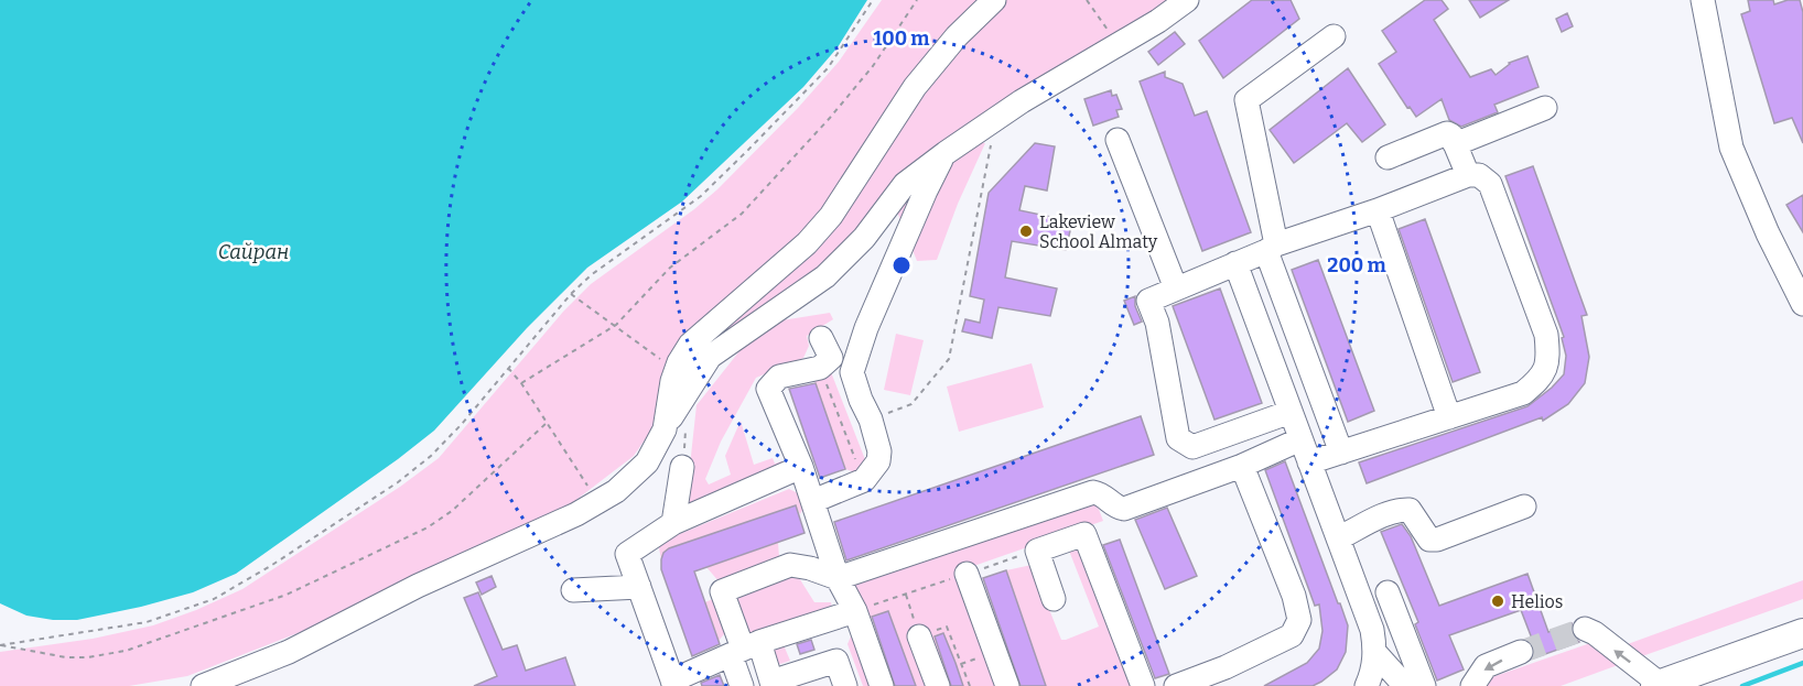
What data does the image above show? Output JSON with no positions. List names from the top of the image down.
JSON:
{
  "water": ["Сайран"],
  "places": ["Lakeview School Almaty", "Helios"],
  "rings": ["100 m", "200 m"]
}
